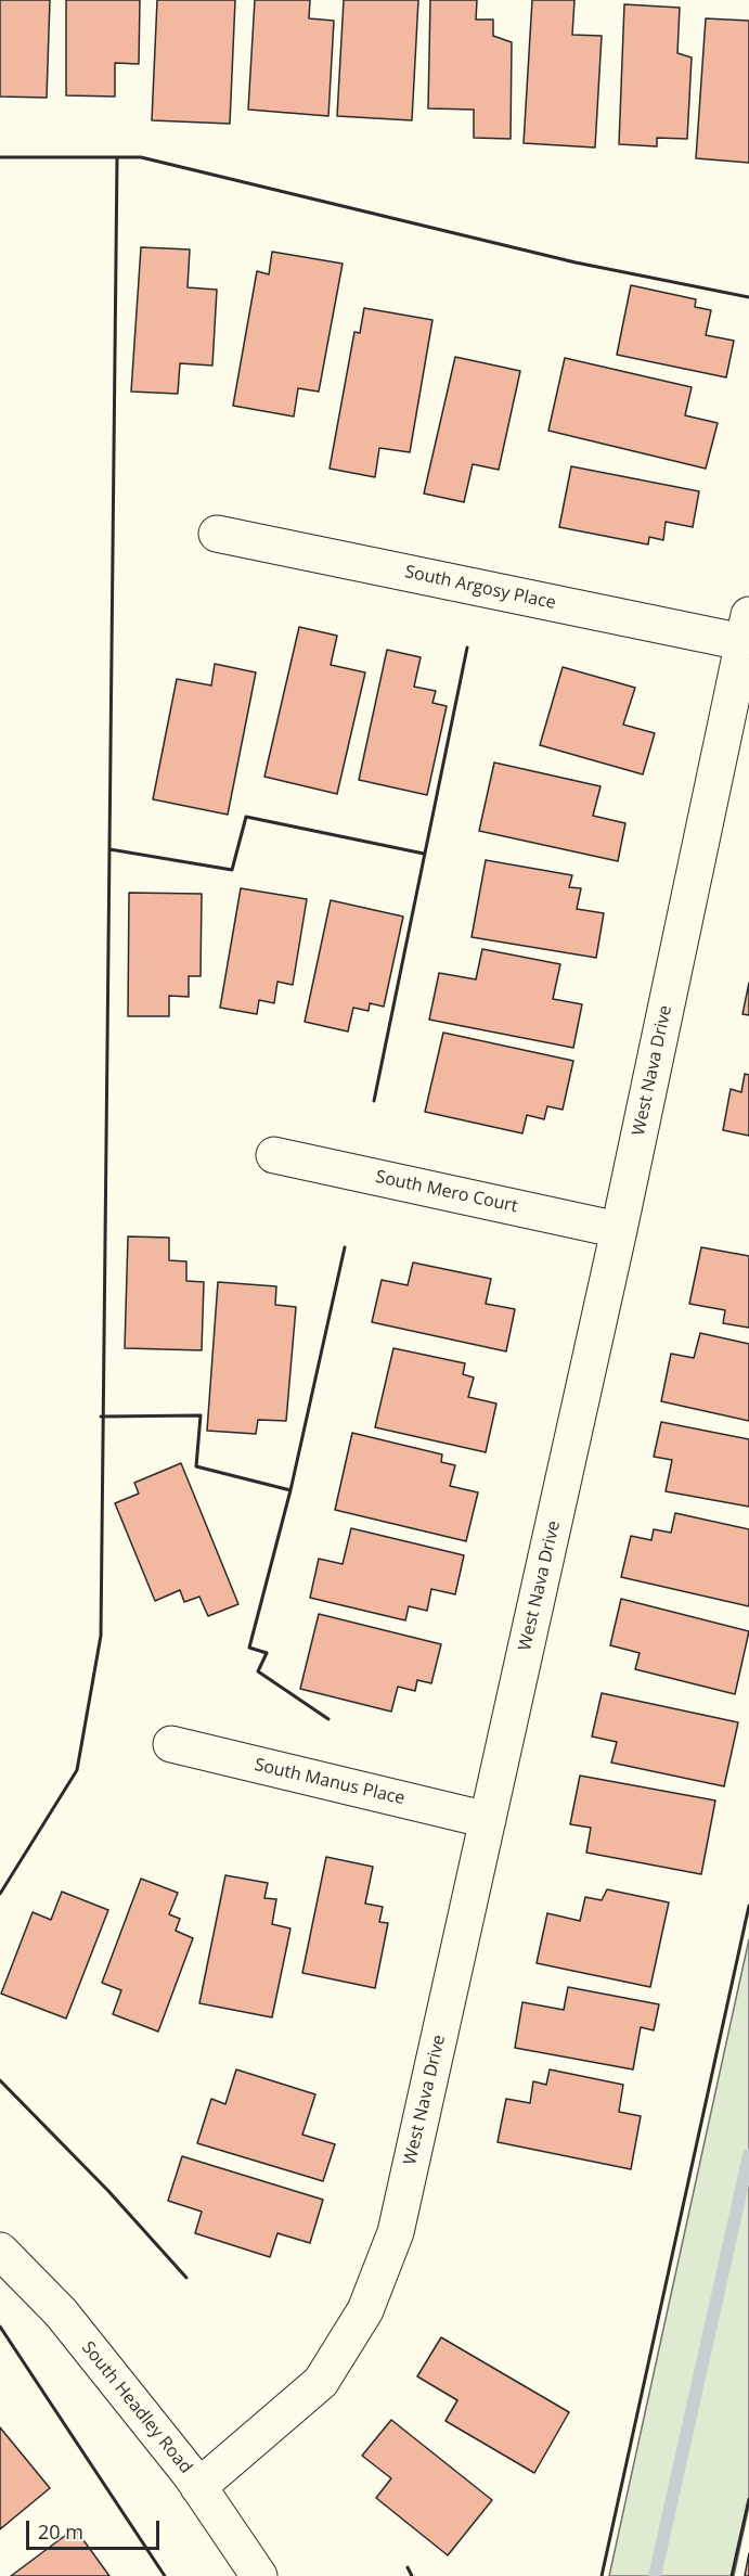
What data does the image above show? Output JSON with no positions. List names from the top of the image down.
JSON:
{
  "streets": {
    "street": [
      "South Argosy Place",
      "West Nava Drive",
      "South Mero Court",
      "South Manus Place",
      "South Headley Road"
    ]
  },
  "crossings": [
    ["South Argosy Place", "West Nava Drive"],
    ["West Nava Drive", "South Mero Court"],
    ["West Nava Drive", "South Manus Place"],
    ["West Nava Drive", "South Headley Road"]
  ],
  "scale_bar": "20 m"
}
